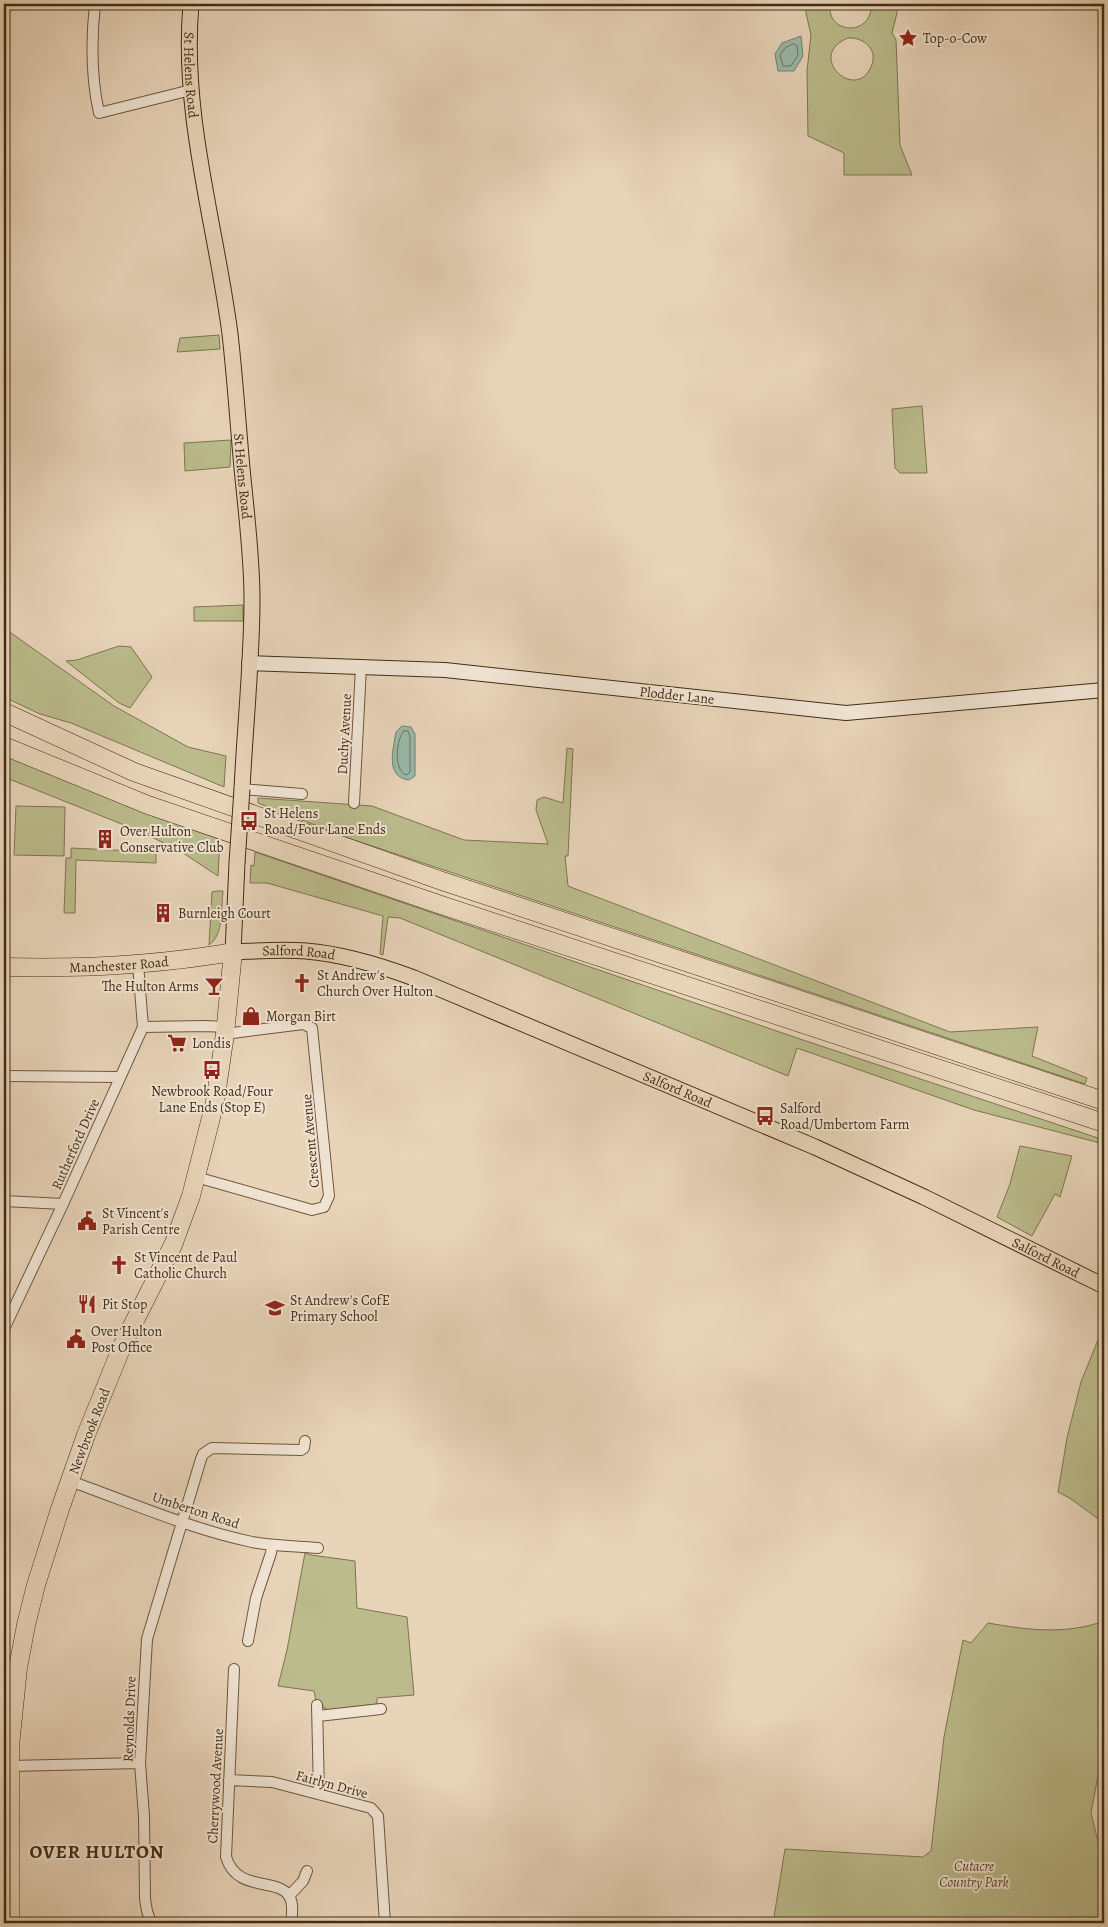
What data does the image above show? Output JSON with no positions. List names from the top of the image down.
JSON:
{
  "streets": {
    "highway": ["Manchester Road", "Newbrook Road"],
    "main road": ["St Helens Road", "Plodder Lane", "Salford Road"],
    "street": [
      "Duchy Avenue",
      "Crescent Avenue",
      "Rutherford Drive",
      "Umberton Road",
      "Reynolds Drive",
      "Fairlyn Drive",
      "Cherrywood Avenue"
    ]
  },
  "crossings": [
    ["St Helens Road", "Plodder Lane"],
    ["St Helens Road", "Salford Road"],
    ["St Helens Road", "Manchester Road"],
    ["St Helens Road", "Newbrook Road"],
    ["Plodder Lane", "Duchy Avenue"],
    ["Salford Road", "Manchester Road"],
    ["Salford Road", "Newbrook Road"],
    ["Manchester Road", "Rutherford Drive"],
    ["Manchester Road", "Newbrook Road"],
    ["Crescent Avenue", "Newbrook Road"],
    ["Newbrook Road", "Umberton Road"],
    ["Umberton Road", "Reynolds Drive"],
    ["Fairlyn Drive", "Cherrywood Avenue"]
  ],
  "districts": ["OVER HULTON"],
  "parks": ["Cutacre Country Park"],
  "places": {
    "place": ["Top-o-Cow"],
    "bus stop": ["St Helens Road/Four Lane Ends", "Newbrook Road/Four Lane Ends (Stop E)", "Salford Road/Umbertom Farm"],
    "building": ["Over Hulton Conservative Club", "Burnleigh Court"],
    "church": ["St Andrew's Church Over Hulton", "St Vincent de Paul Catholic Church"],
    "bar": ["The Hulton Arms"],
    "shop": ["Morgan Birt"],
    "supermarket": ["Londis"],
    "public building": ["St Vincent's Parish Centre", "Over Hulton Post Office"],
    "restaurant": ["Pit Stop"],
    "school or university": ["St Andrew's CofE Primary School"]
  }
}
